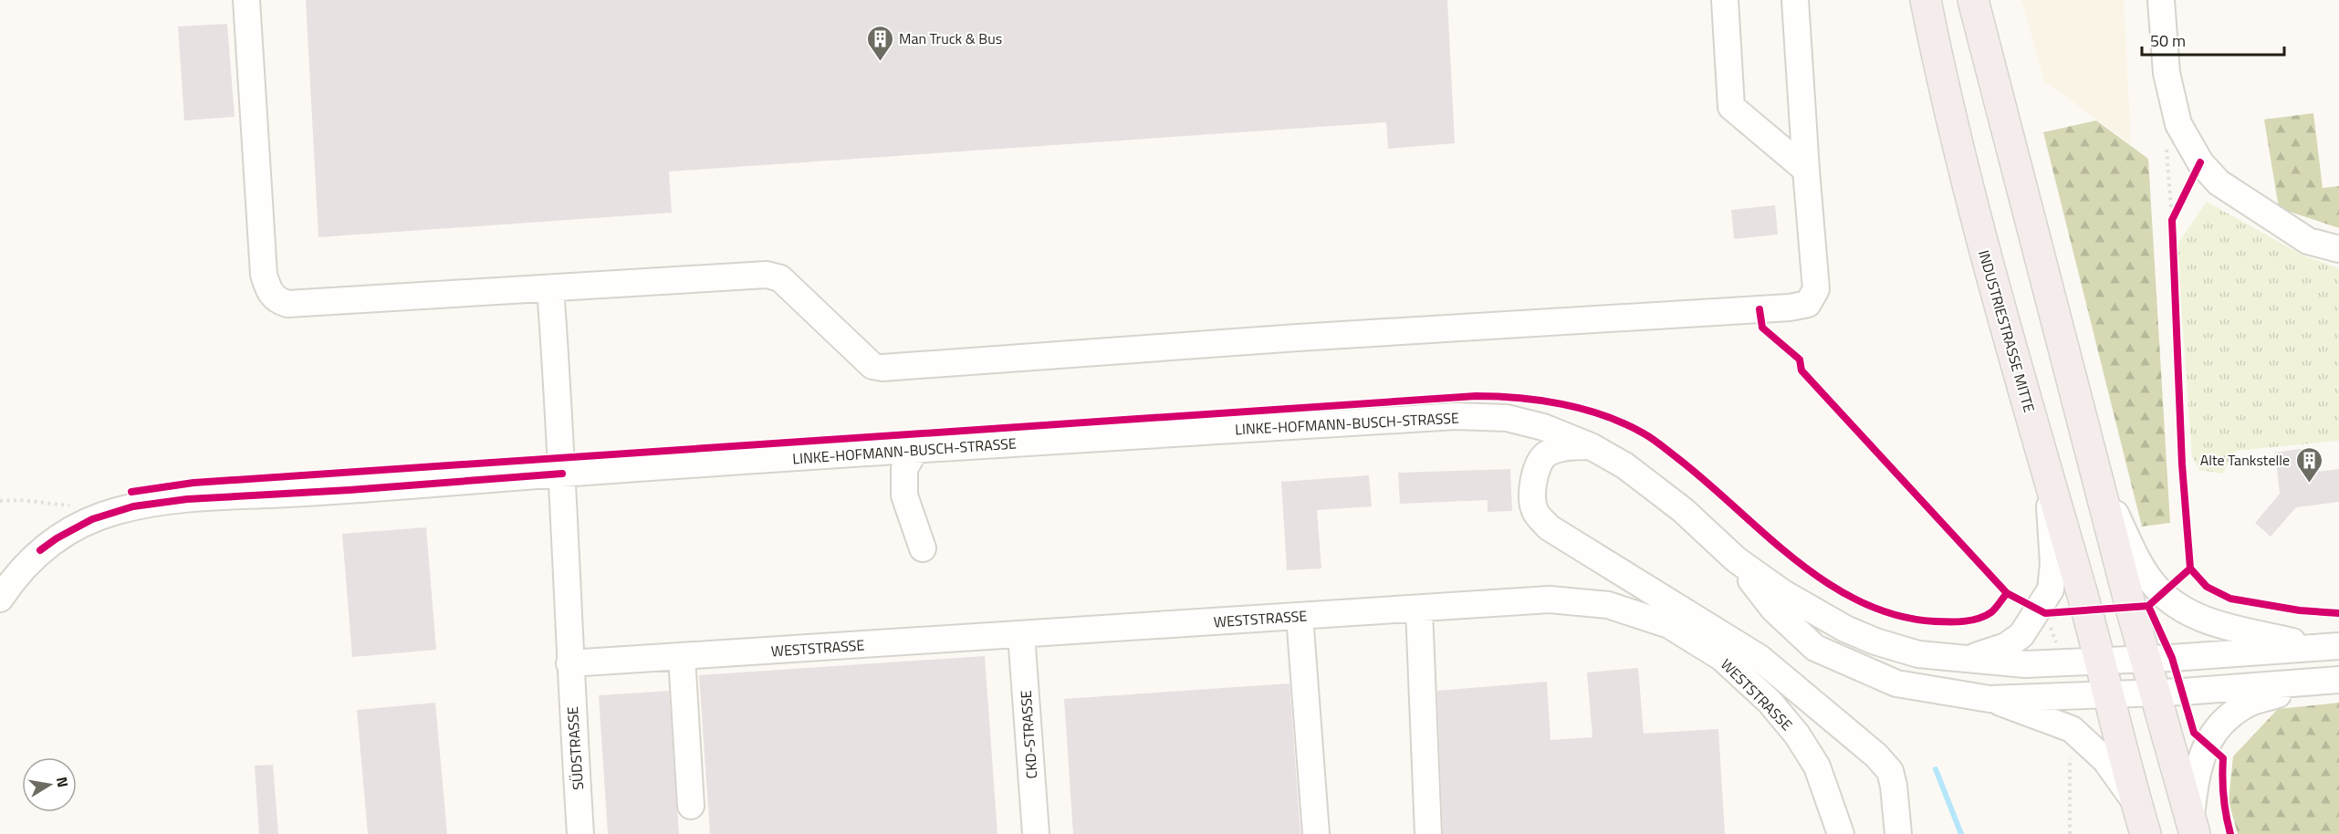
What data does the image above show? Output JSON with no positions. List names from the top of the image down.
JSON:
{
  "streets": {
    "main road": ["INDUSTRIESTRASSE MITTE"],
    "street": [
      "LINKE-HOFMANN-BUSCH-STRASSE",
      "WESTSTRASSE",
      "CKD-STRASSE",
      "SÜDSTRASSE"
    ]
  },
  "crossings": [
    ["INDUSTRIESTRASSE MITTE", "LINKE-HOFMANN-BUSCH-STRASSE"],
    ["LINKE-HOFMANN-BUSCH-STRASSE", "SÜDSTRASSE"],
    ["WESTSTRASSE", "CKD-STRASSE"],
    ["WESTSTRASSE", "SÜDSTRASSE"]
  ],
  "places": {
    "building": ["Man Truck & Bus", "Alte Tankstelle"]
  },
  "scale_bar": "50 m",
  "north": "right"
}
